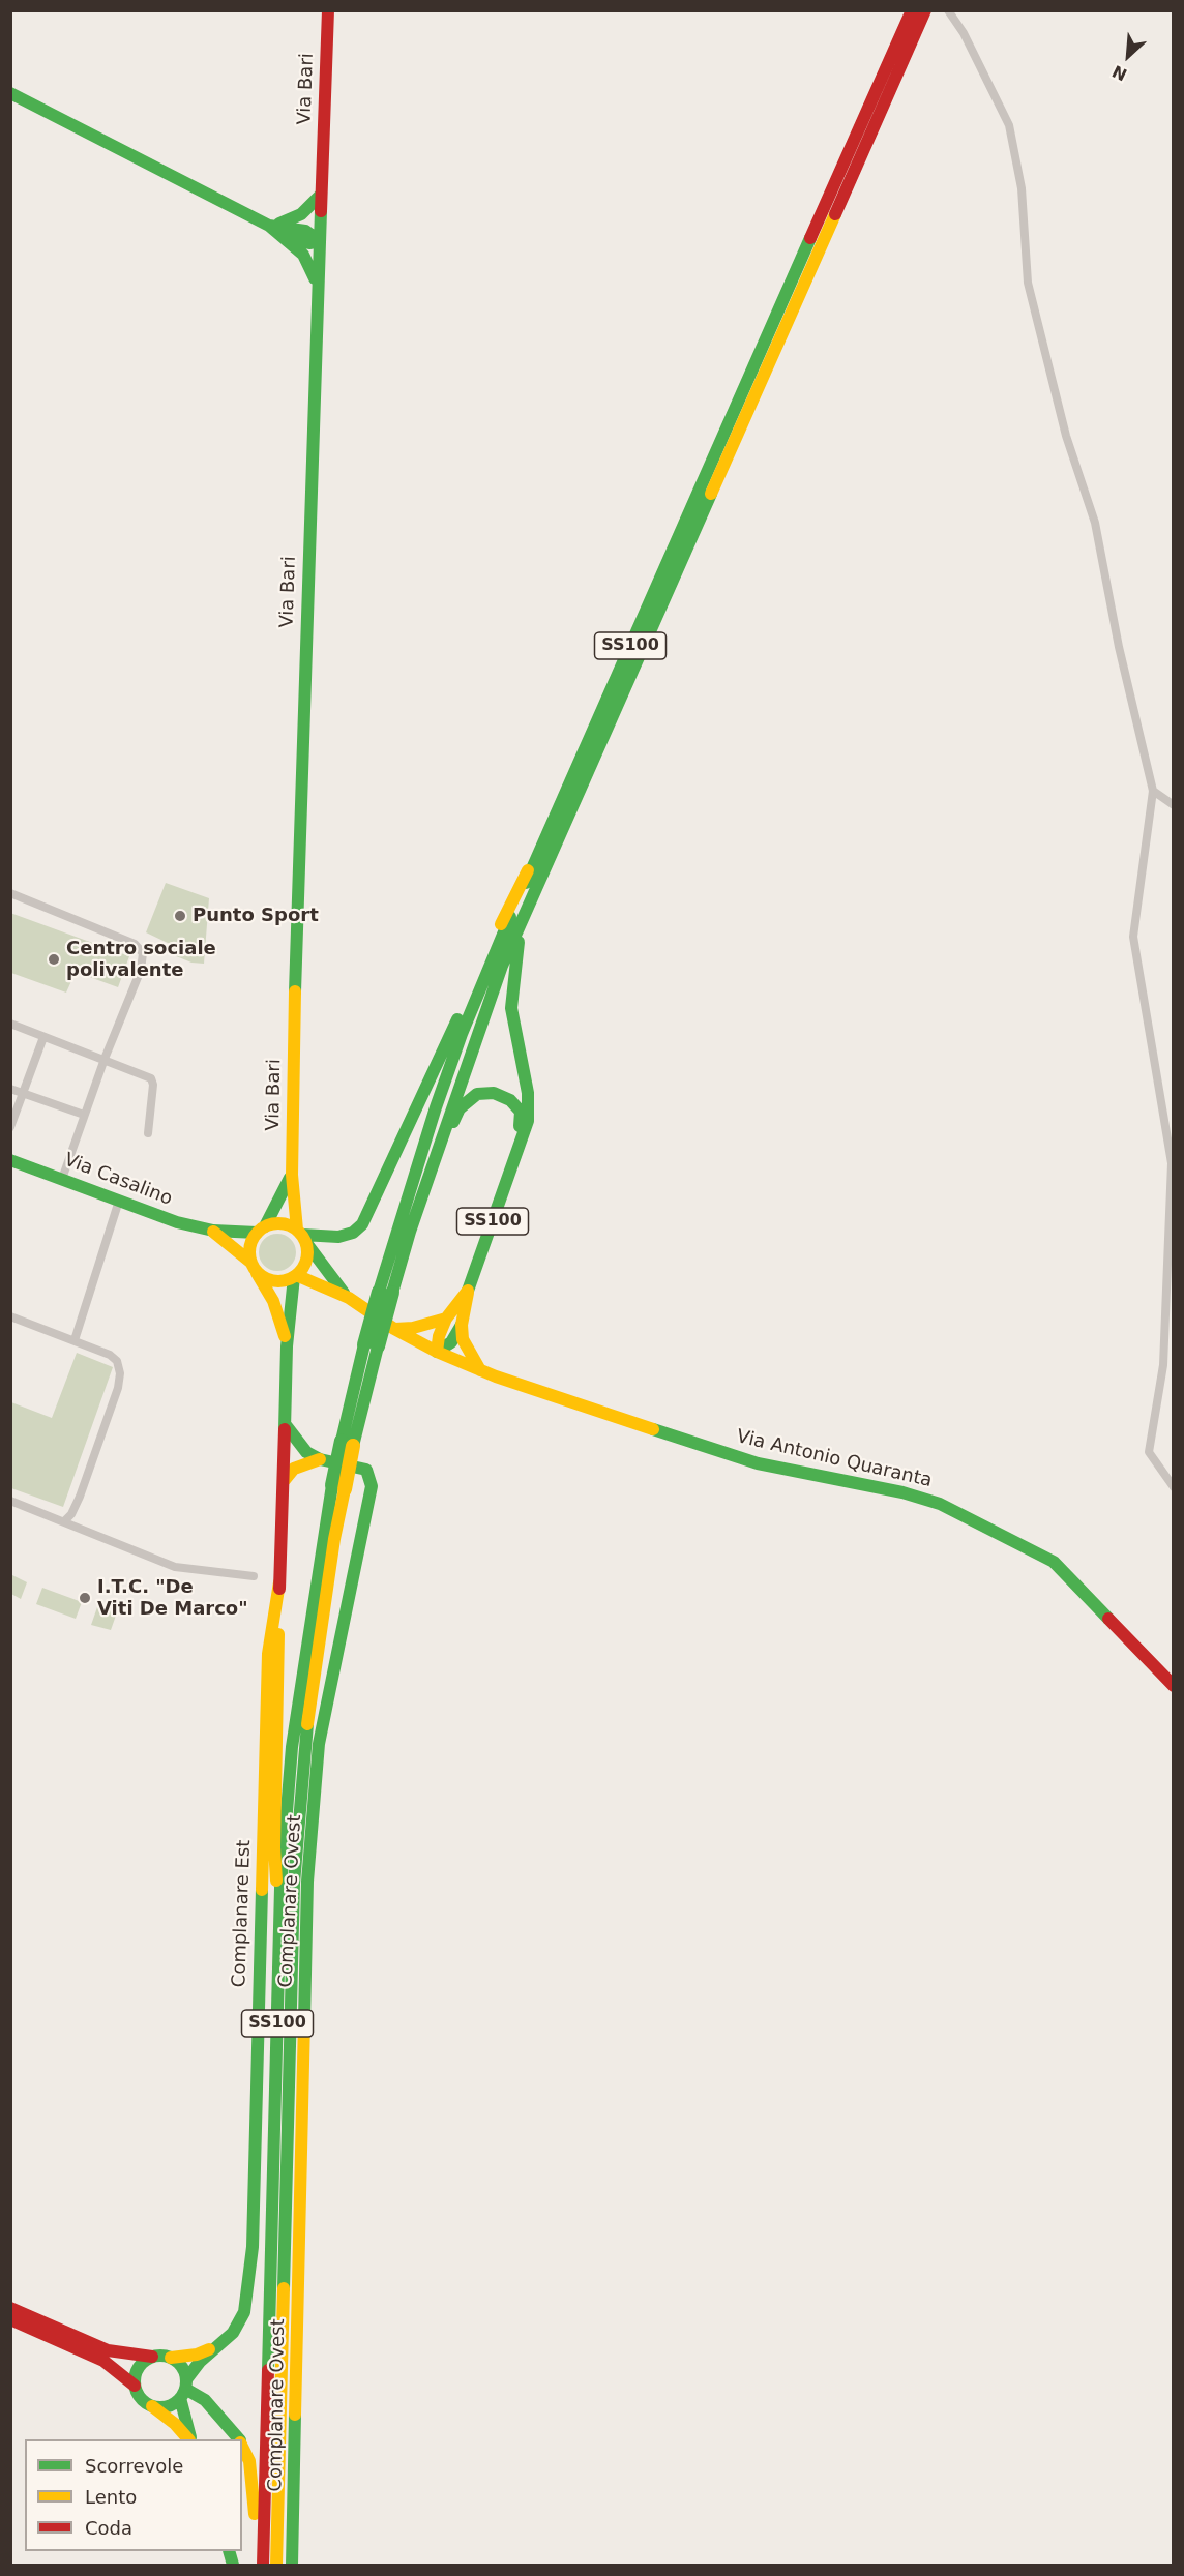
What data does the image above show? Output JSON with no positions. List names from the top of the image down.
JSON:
{
  "streets": {
    "main road": [
      "Via Bari",
      "SS100",
      "Via Casalino",
      "Via Antonio Quaranta",
      "Complanare Ovest",
      "Complanare Est"
    ]
  },
  "crossings": [
    ["Via Bari", "SS100"],
    ["Via Bari", "Via Casalino"],
    ["SS100", "Via Casalino"]
  ],
  "places": ["Punto Sport", "Centro sociale polivalente", "I.T.C. \"De Viti De Marco\""],
  "legend": ["Scorrevole", "Lento", "Coda"],
  "north": "bottom left"
}
